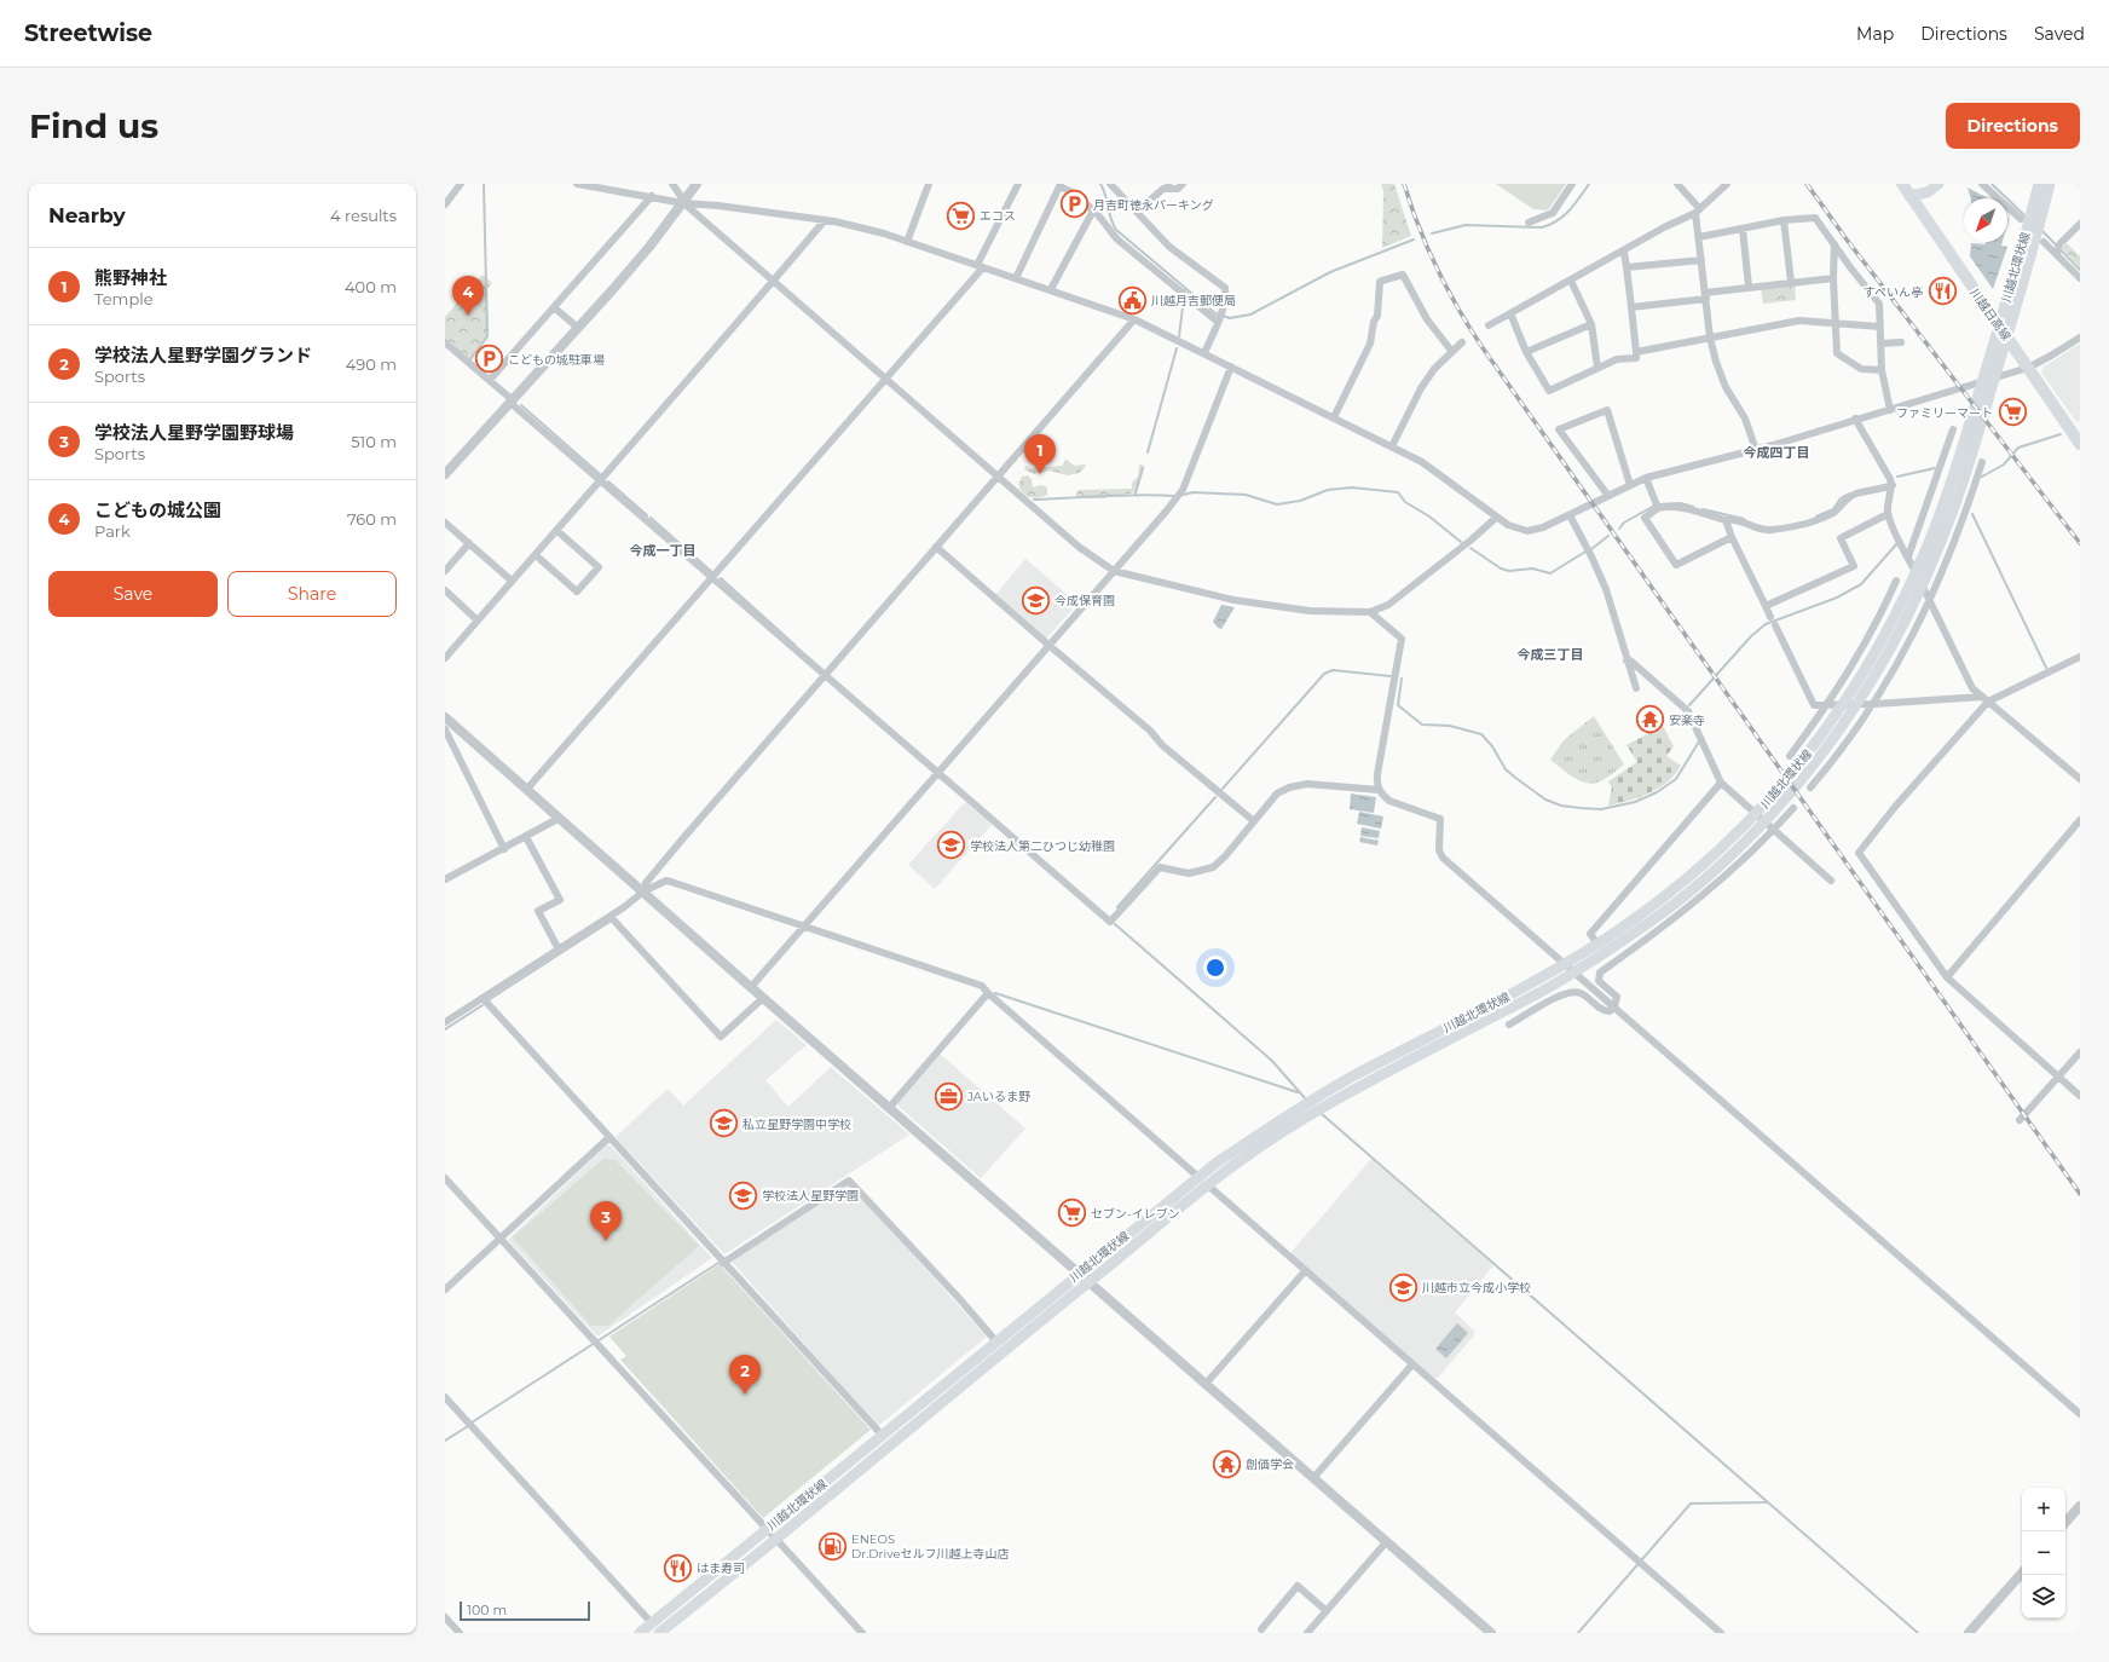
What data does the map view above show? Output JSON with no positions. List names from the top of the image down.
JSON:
{
  "streets": {
    "main road": ["川越北環状線", "川越日高線"]
  },
  "districts": ["今成四丁目", "今成一丁目", "今成三丁目"],
  "places": {
    "parking": ["月吉町徳永パーキング", "こどもの城駐車場"],
    "supermarket": ["エコス", "ファミリーマート", "セブン-イレブン"],
    "restaurant": ["すぺいん亭", "はま寿司"],
    "public building": ["川越月吉郵便局"],
    "school or university": [
      "今成保育園",
      "学校法人第二ひつじ幼稚園",
      "私立星野学園中学校",
      "学校法人星野学園",
      "川越市立今成小学校"
    ],
    "temple": ["安楽寺", "創価学会"],
    "office": ["JAいるま野"],
    "fuel station": ["ENEOS Dr.Driveセルフ川越上寺山店"]
  },
  "scale_bar": "100 m",
  "north": "bottom left",
  "page": {
    "header": "Streetwise",
    "nav": ["Map", "Directions", "Saved"],
    "buttons": [
      "Directions",
      ["Save", "Share"]
    ],
    "title": "Find us",
    "heading": ["Nearby", "4 results"],
    "list": [
      {
        "mark": "1",
        "name": "熊野神社",
        "note": "Temple",
        "value": "400 m"
      },
      {
        "mark": "2",
        "name": "学校法人星野学園グランド",
        "note": "Sports",
        "value": "490 m"
      },
      {
        "mark": "3",
        "name": "学校法人星野学園野球場",
        "note": "Sports",
        "value": "510 m"
      },
      {
        "mark": "4",
        "name": "こどもの城公園",
        "note": "Park",
        "value": "760 m"
      }
    ],
    "pins": [
      "4",
      "1",
      "3",
      "2"
    ],
    "map_buttons": ["+", "−"],
    "scale": "100 m"
  }
}
